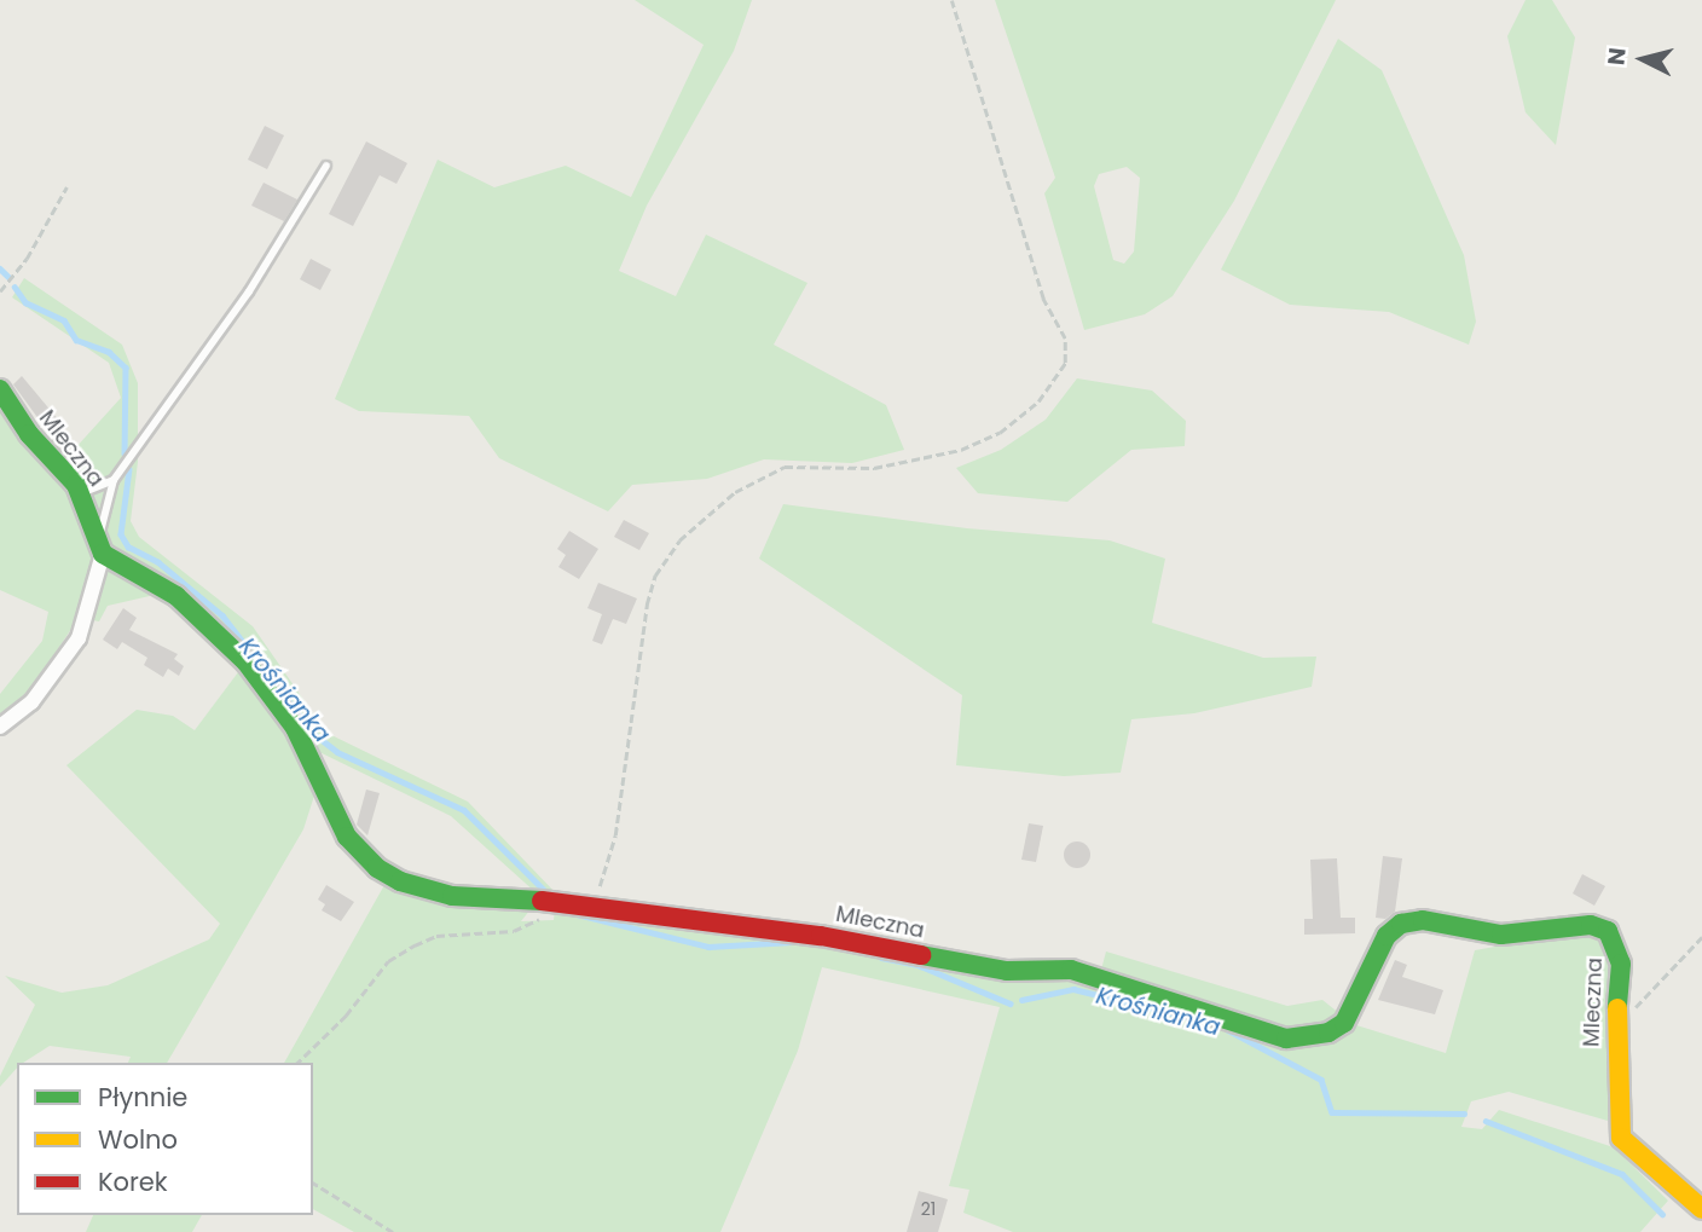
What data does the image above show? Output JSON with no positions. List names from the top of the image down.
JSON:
{
  "streets": {
    "street": ["Mleczna"]
  },
  "water": ["Krośnianka"],
  "house_numbers": ["21"],
  "legend": ["Płynnie", "Wolno", "Korek"],
  "north": "left"
}
